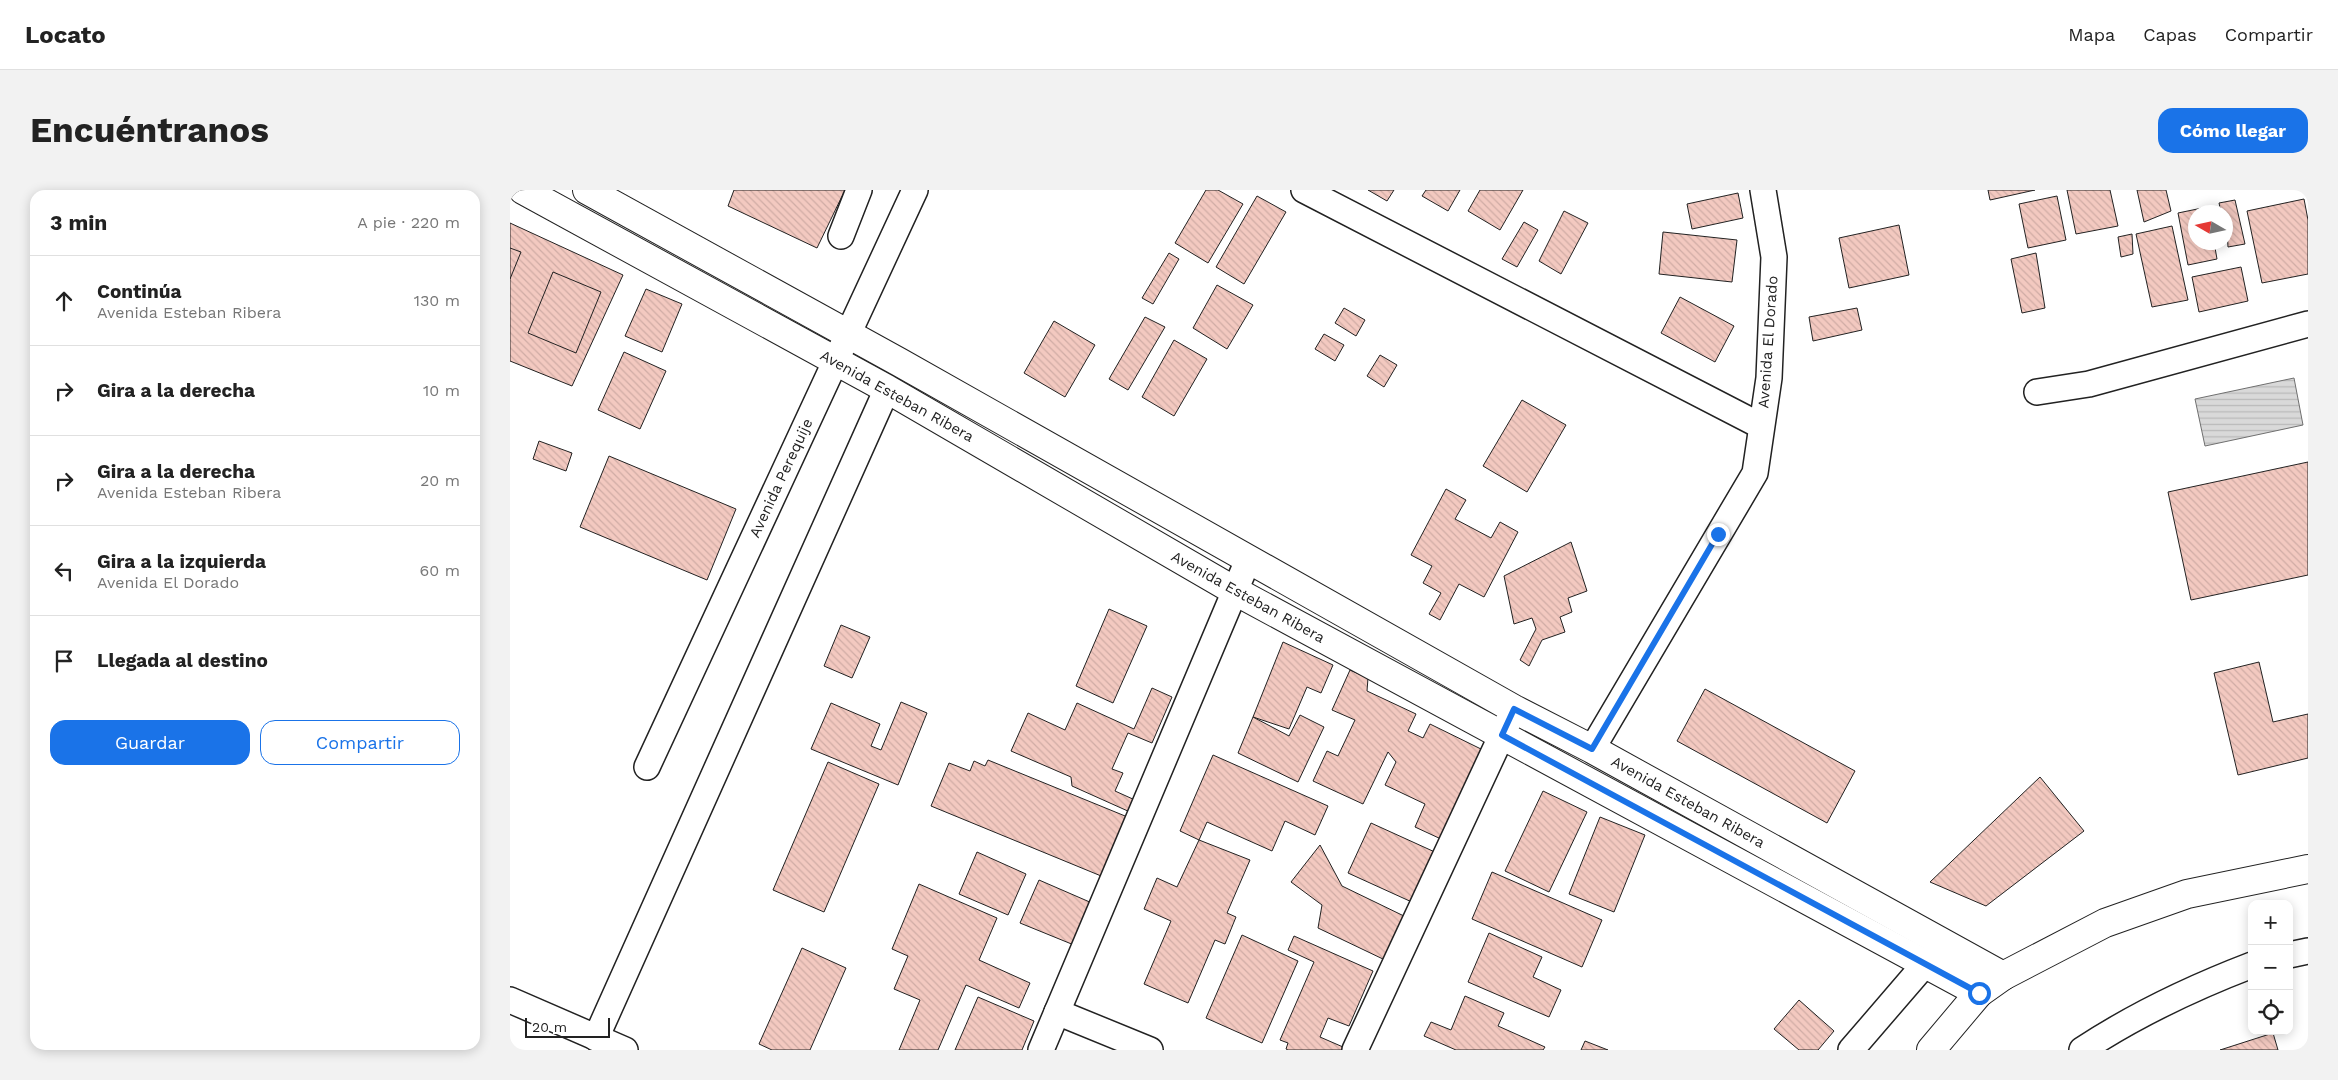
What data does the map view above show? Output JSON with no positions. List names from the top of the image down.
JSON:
{
  "streets": {
    "main road": ["Avenida Esteban Ribera"],
    "street": ["Avenida El Dorado", "Avenida Perequije"]
  },
  "crossings": [
    ["Avenida El Dorado", "Avenida Esteban Ribera"],
    ["Avenida Esteban Ribera", "Avenida Perequije"]
  ],
  "scale_bar": "20 m",
  "north": "left",
  "page": {
    "header": "Locato",
    "nav": ["Mapa", "Capas", "Compartir"],
    "buttons": [
      "Cómo llegar",
      ["Guardar", "Compartir"]
    ],
    "title": "Encuéntranos",
    "heading": ["3 min", "A pie · 220 m"],
    "list": [
      ["Continúa", "Avenida Esteban Ribera", "130 m"],
      ["Gira a la derecha", "10 m"],
      ["Gira a la derecha", "Avenida Esteban Ribera", "20 m"],
      ["Gira a la izquierda", "Avenida El Dorado", "60 m"],
      "Llegada al destino"
    ],
    "map_buttons": ["+", "−"],
    "scale": "20 m"
  }
}
